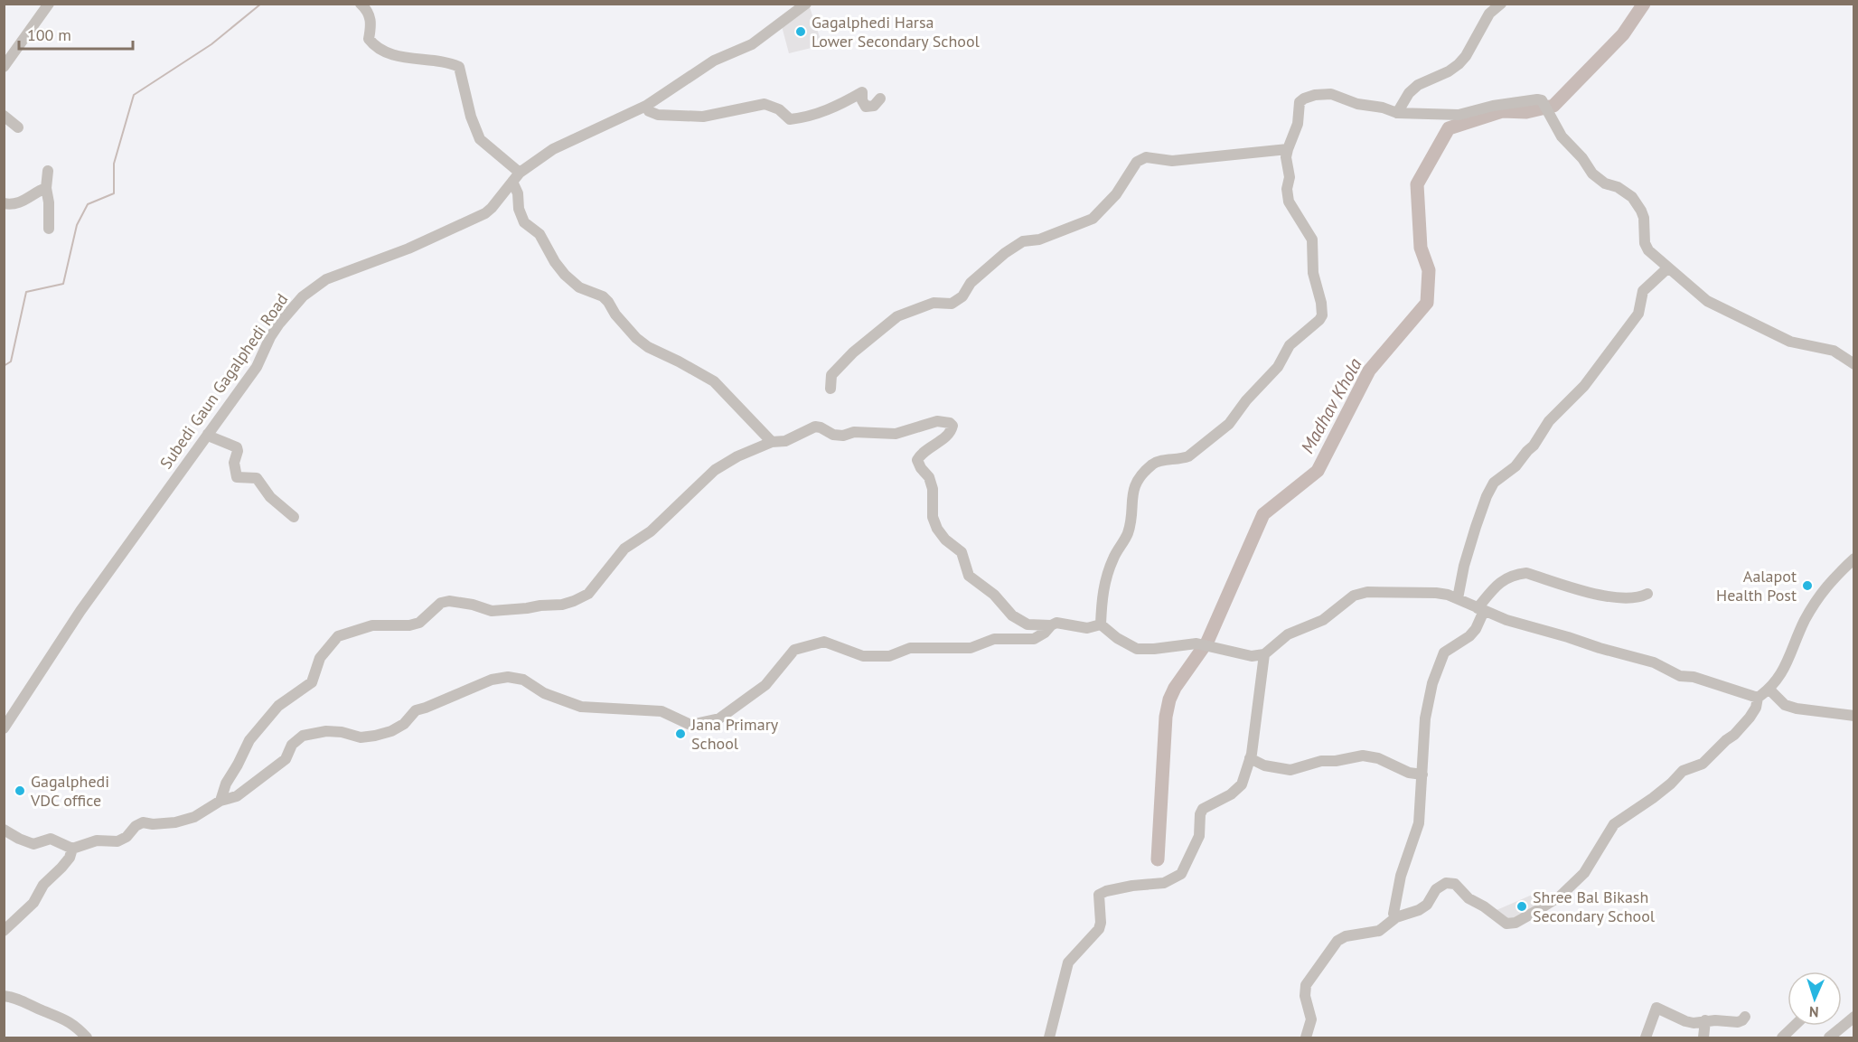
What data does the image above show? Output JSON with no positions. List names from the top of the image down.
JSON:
{
  "streets": {
    "street": ["Subedi Gaun Gagalphedi Road"]
  },
  "water": ["Madhav Khola"],
  "places": [
    "Gagalphedi Harsa Lower Secondary School",
    "Aalapot Health Post",
    "Jana Primary School",
    "Gagalphedi VDC office",
    "Shree Bal Bikash Secondary School"
  ],
  "scale_bar": "100 m",
  "north": "bottom"
}
